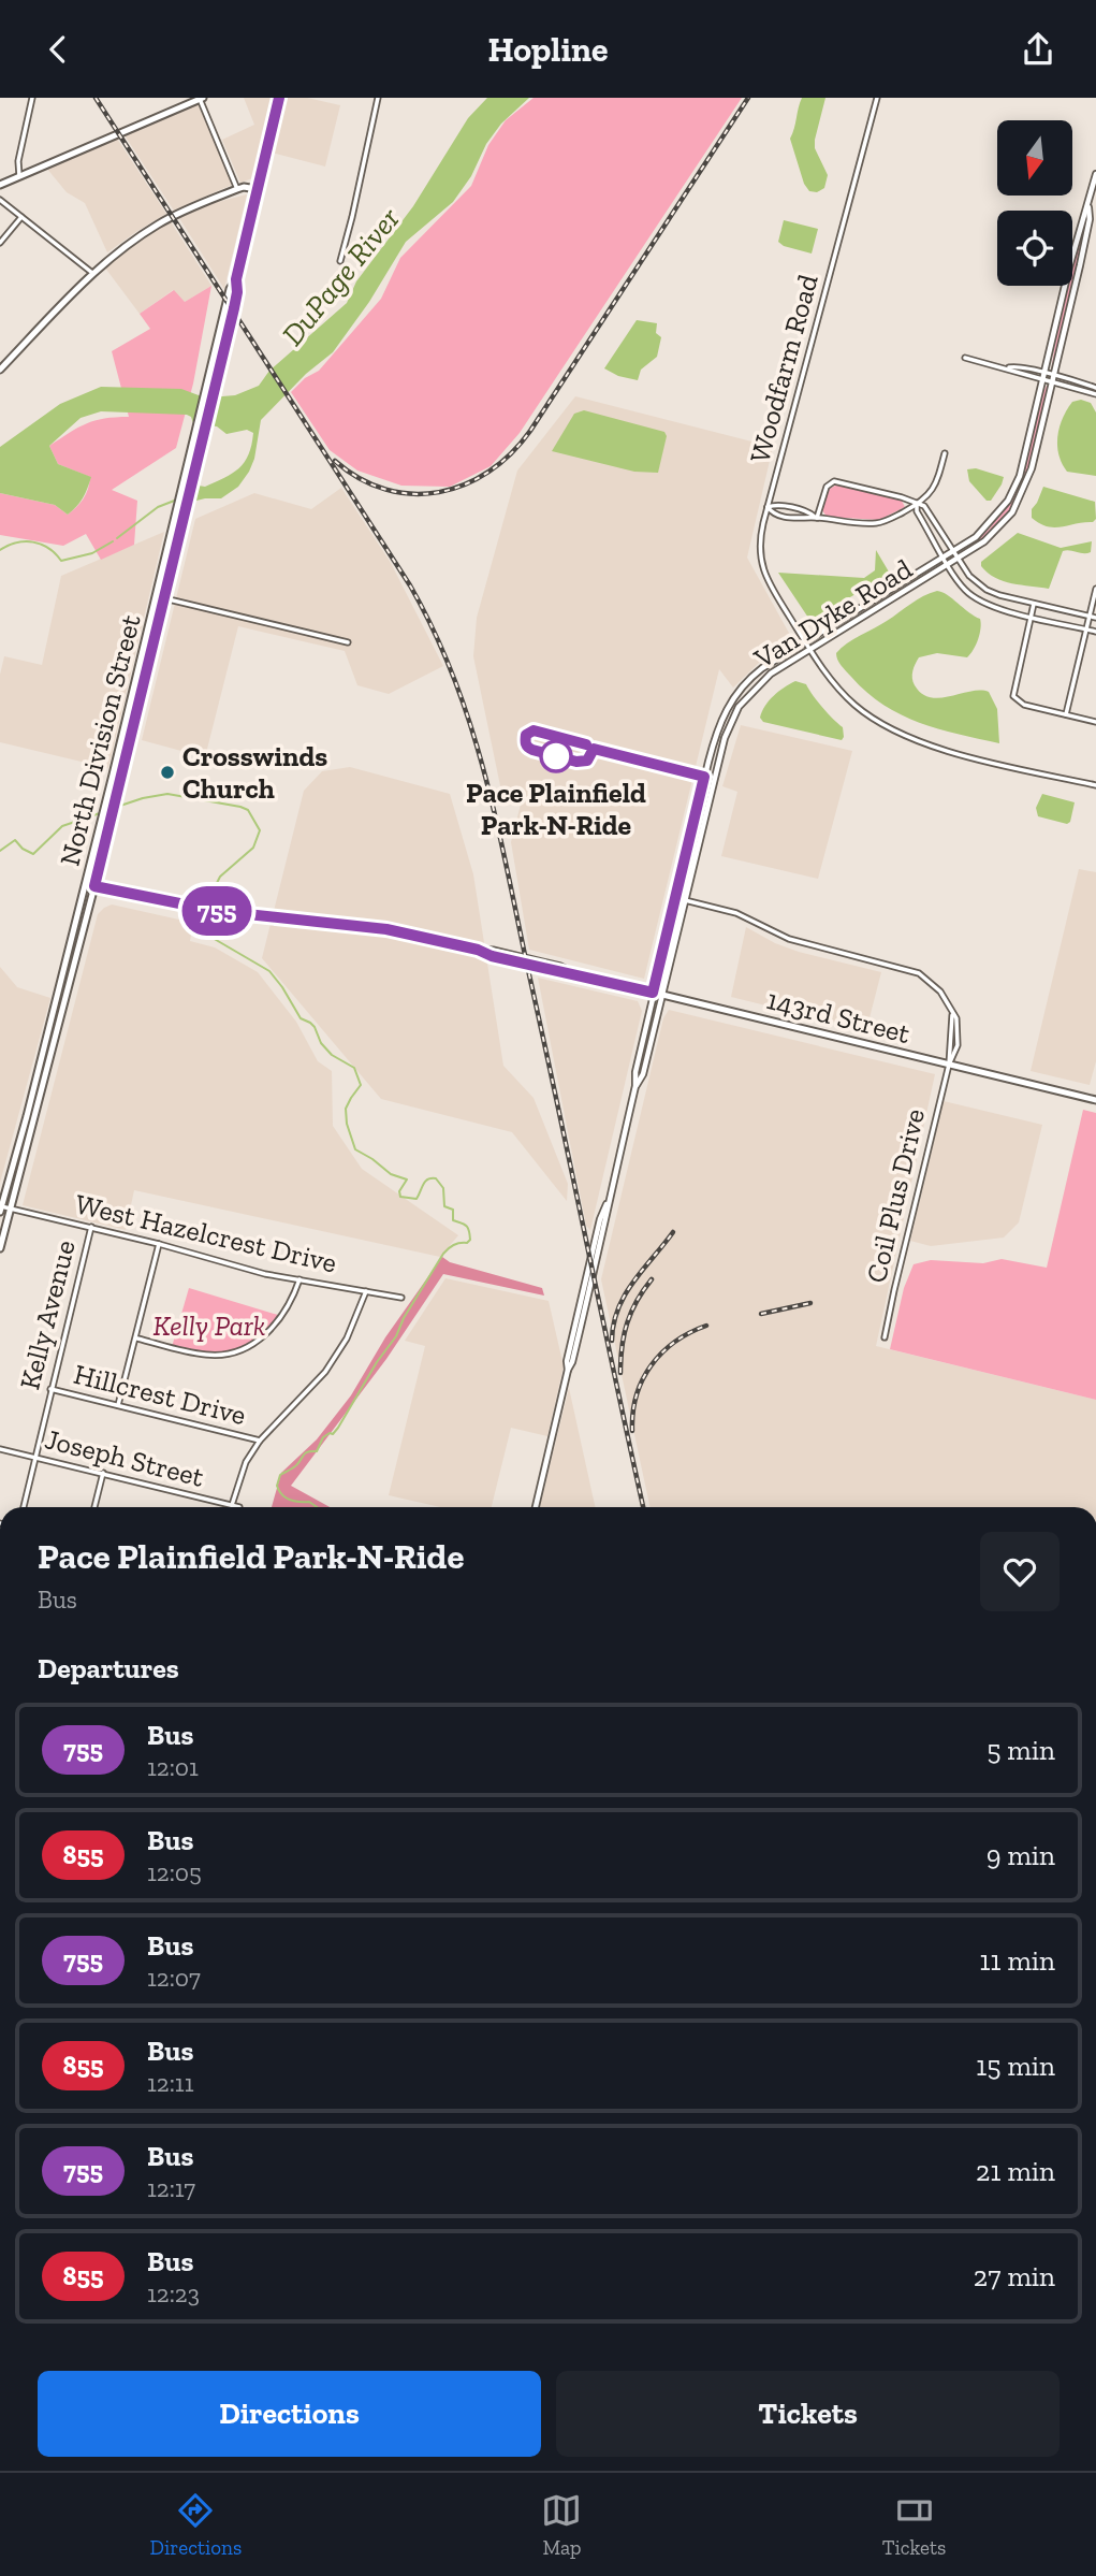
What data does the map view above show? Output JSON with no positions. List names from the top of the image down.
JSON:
{
  "streets": {
    "main road": ["North Division Street", "143rd Street"],
    "street": [
      "Woodfarm Road",
      "Van Dyke Road",
      "Coil Plus Drive",
      "West Hazelcrest Drive",
      "Kelly Avenue",
      "Hillcrest Drive",
      "Joseph Street"
    ]
  },
  "crossings": [
    ["Woodfarm Road", "Van Dyke Road"],
    ["Van Dyke Road", "143rd Street"],
    ["Van Dyke Road", "Coil Plus Drive"],
    ["North Division Street", "143rd Street"],
    ["North Division Street", "West Hazelcrest Drive"],
    ["143rd Street", "Coil Plus Drive"],
    ["West Hazelcrest Drive", "Kelly Avenue"],
    ["Kelly Avenue", "Hillcrest Drive"],
    ["Kelly Avenue", "Joseph Street"]
  ],
  "water": ["DuPage River"],
  "parks": ["Kelly Park"],
  "places": ["Pace Plainfield Park-N-Ride", "Crosswinds Church"],
  "lines": ["bus line 755"],
  "north": "bottom",
  "page": {
    "header": "Hopline",
    "on_map": "755",
    "heading": [
      ["Pace Plainfield Park-N-Ride", "Bus"],
      "Departures"
    ],
    "list": [
      {
        "mark": "755",
        "name": "Bus",
        "note": "12:01",
        "value": "5 min"
      },
      {
        "mark": "855",
        "name": "Bus",
        "note": "12:05",
        "value": "9 min"
      },
      {
        "mark": "755",
        "name": "Bus",
        "note": "12:07",
        "value": "11 min"
      },
      {
        "mark": "855",
        "name": "Bus",
        "note": "12:11",
        "value": "15 min"
      },
      {
        "mark": "755",
        "name": "Bus",
        "note": "12:17",
        "value": "21 min"
      },
      {
        "mark": "855",
        "name": "Bus",
        "note": "12:23",
        "value": "27 min"
      }
    ],
    "buttons": ["Directions", "Tickets"],
    "tabs": ["Directions", "Map", "Tickets"]
  }
}
